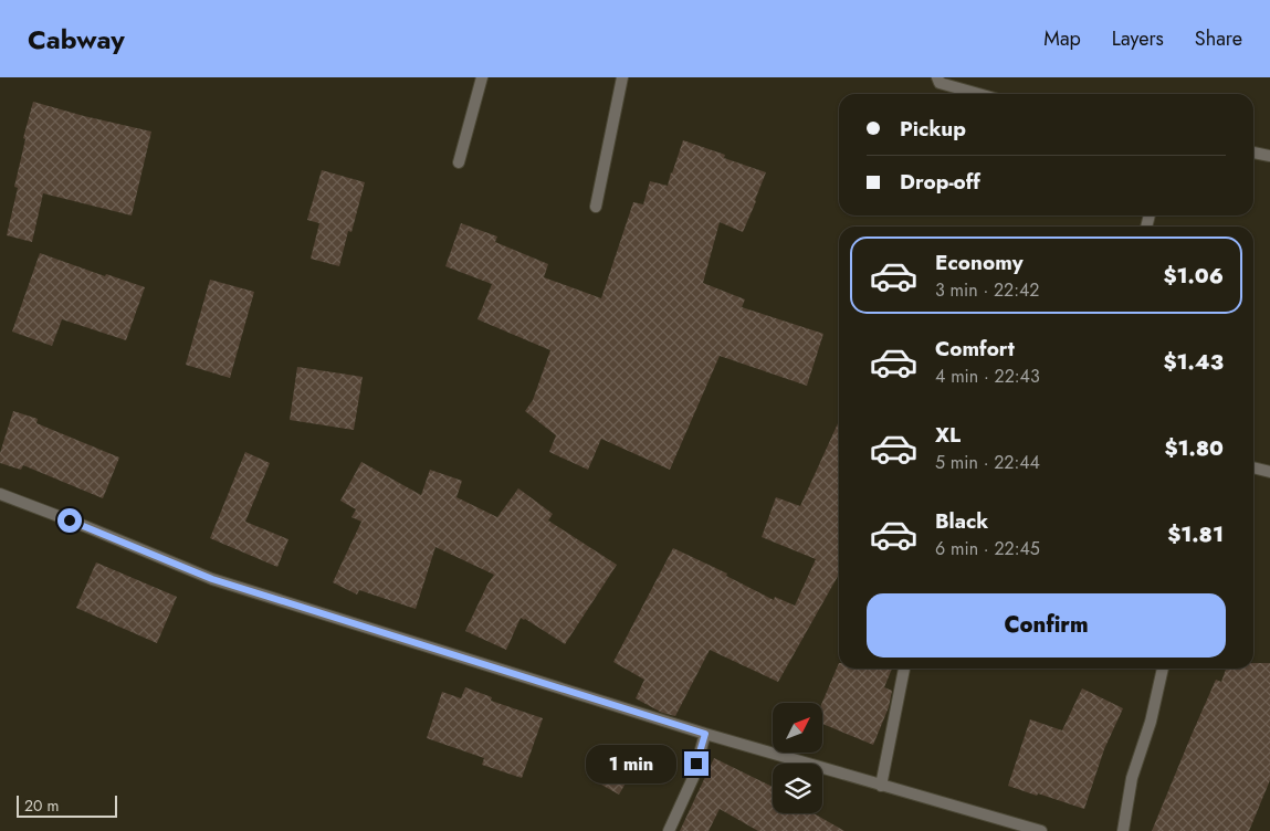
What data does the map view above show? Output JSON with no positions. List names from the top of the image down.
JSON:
{
  "scale_bar": "20 m",
  "north": "top right",
  "page": {
    "header": "Cabway",
    "nav": ["Map", "Layers", "Share"],
    "banner": ["Pickup", "Drop-off"],
    "list": [
      {
        "name": "Economy",
        "note": "3 min · 22:42",
        "value": "$1.06"
      },
      {
        "name": "Comfort",
        "note": "4 min · 22:43",
        "value": "$1.43"
      },
      {
        "name": "XL",
        "note": "5 min · 22:44",
        "value": "$1.80"
      },
      {
        "name": "Black",
        "note": "6 min · 22:45",
        "value": "$1.81"
      }
    ],
    "buttons": "Confirm",
    "bubble": "1 min",
    "scale": "20 m"
  }
}
